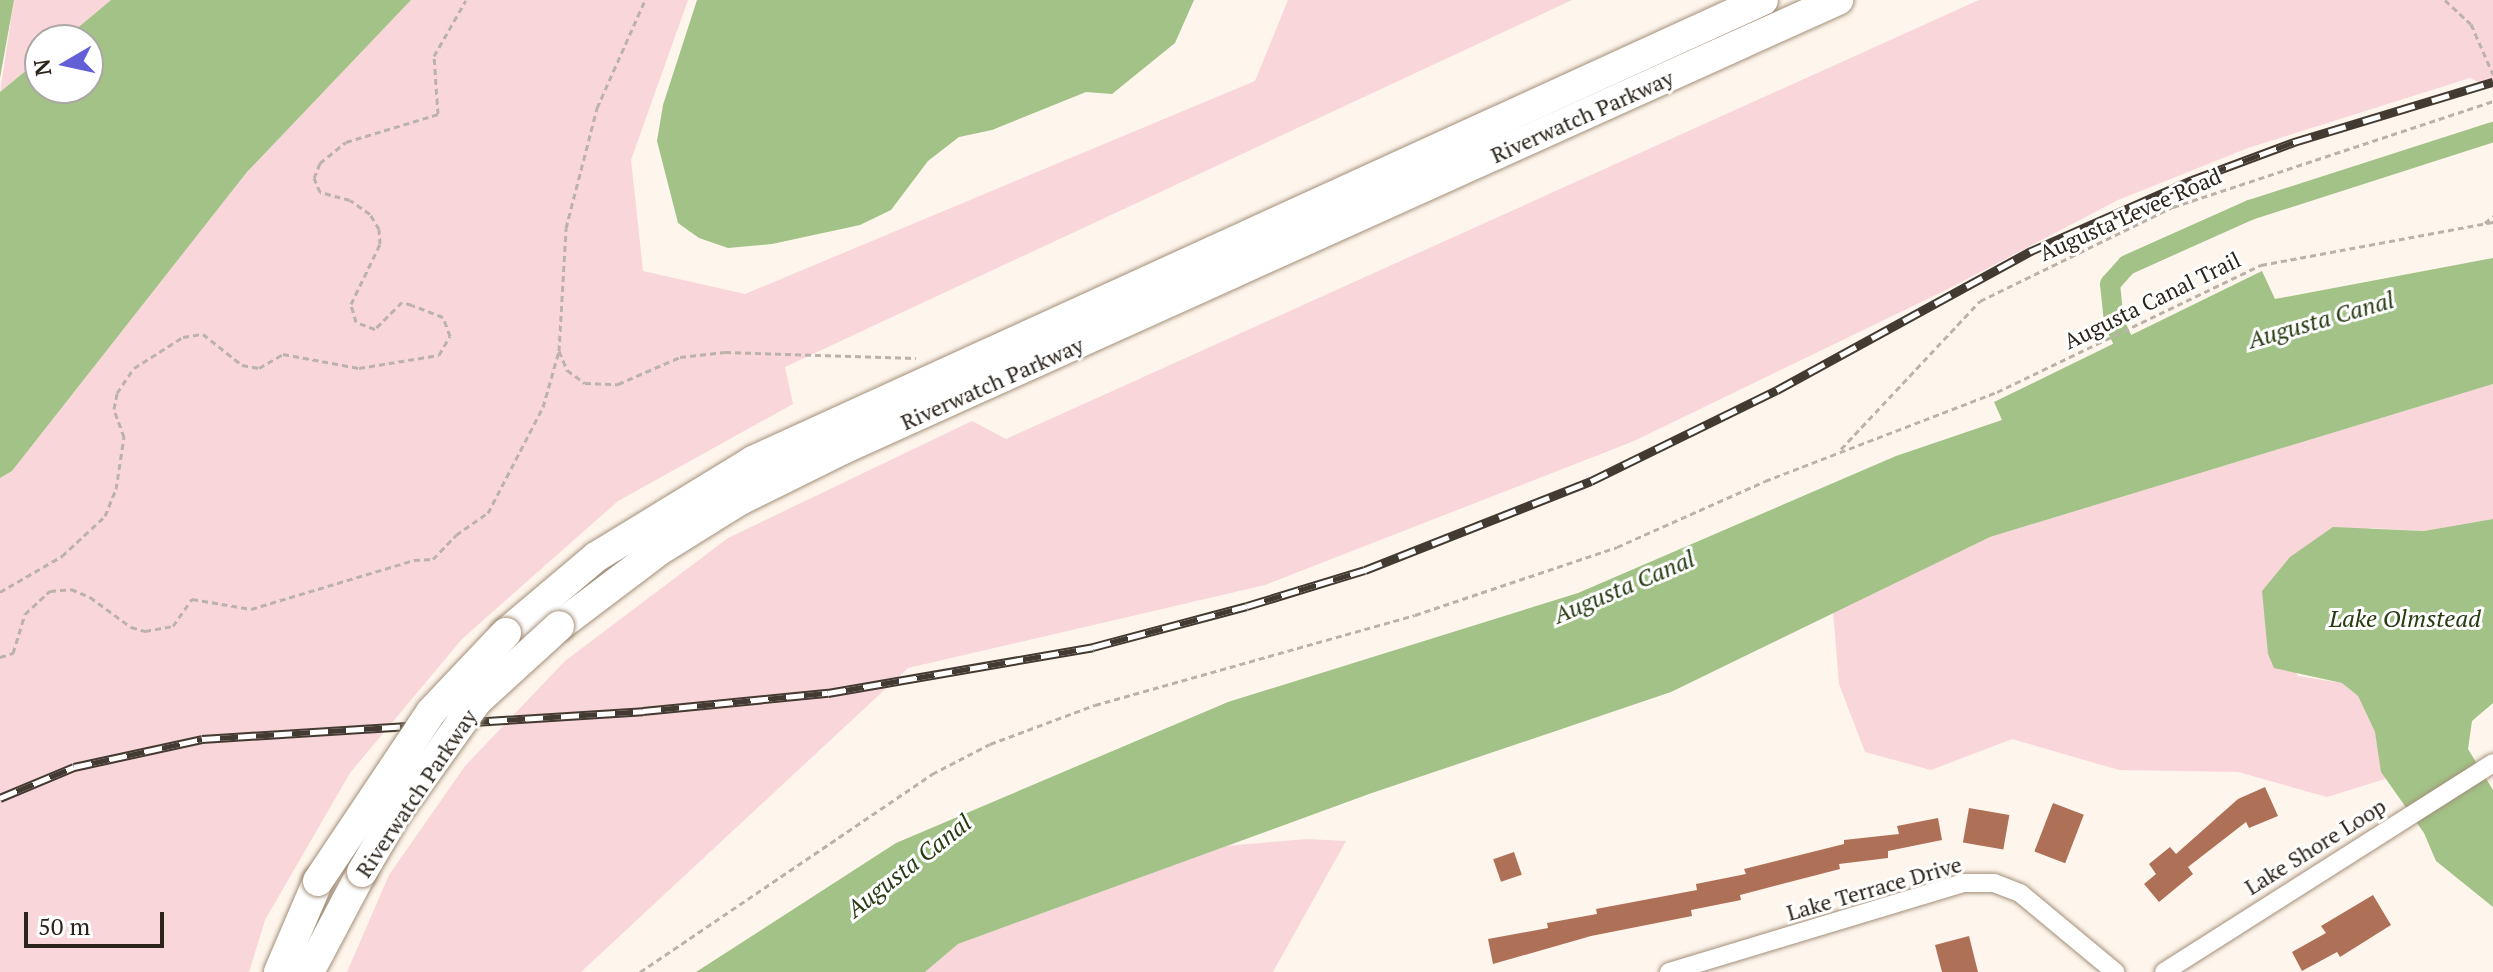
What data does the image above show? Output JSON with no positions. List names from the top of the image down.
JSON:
{
  "streets": {
    "main road": ["Riverwatch Parkway"],
    "street": ["Lake Shore Loop", "Lake Terrace Drive"],
    "path": ["Augusta Levee Road", "Augusta Canal Trail"]
  },
  "crossings": [
    ["Augusta Levee Road", "Augusta Canal Trail"]
  ],
  "water": ["Augusta Canal", "Lake Olmstead"],
  "scale_bar": "50 m",
  "north": "left"
}
